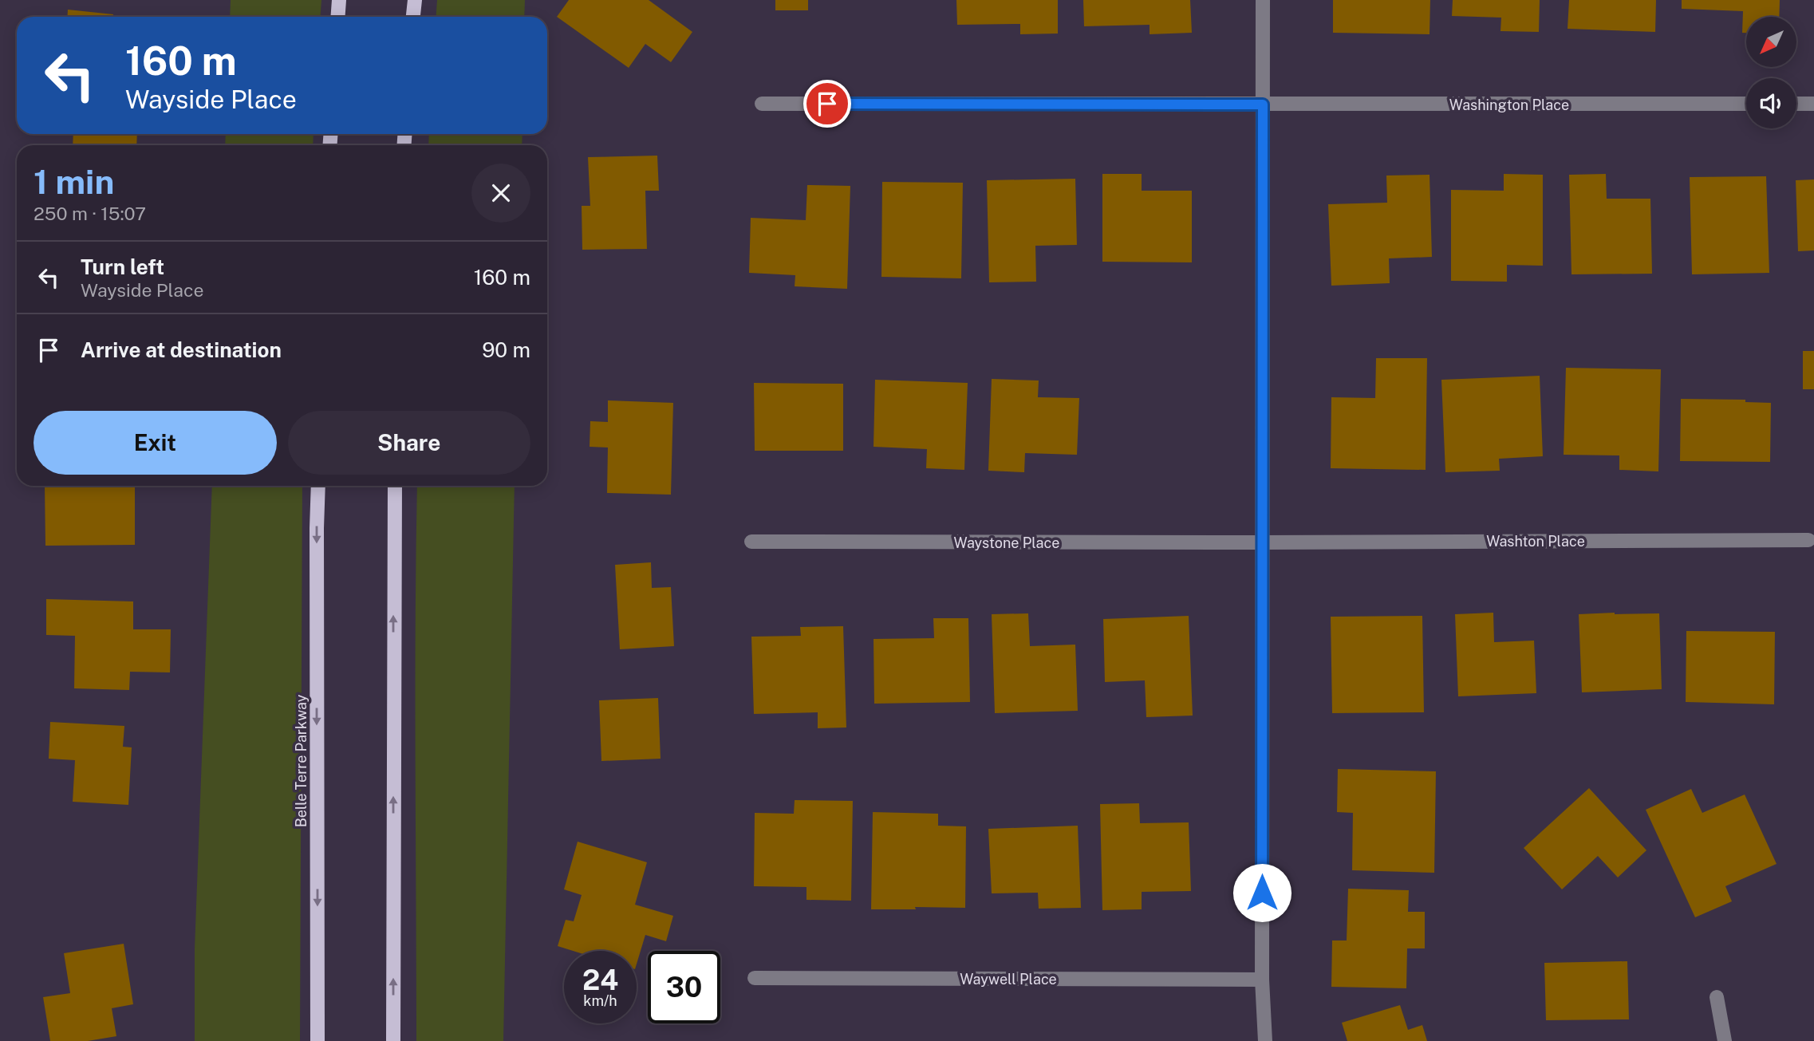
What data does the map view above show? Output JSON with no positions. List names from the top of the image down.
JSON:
{
  "streets": {
    "main road": ["Belle Terre Parkway"],
    "street": [
      "Washington Place",
      "Washton Place",
      "Waystone Place",
      "Waywell Place"
    ]
  },
  "crossings": [
    ["Washton Place", "Waystone Place"]
  ],
  "north": "bottom left",
  "page": {
    "turn": ["160 m", "Wayside Place"],
    "heading": ["1 min", "250 m · 15:07"],
    "list": [
      {
        "name": "Turn left",
        "note": "Wayside Place",
        "value": "160 m"
      },
      {
        "name": "Arrive at destination",
        "value": "90 m"
      }
    ],
    "buttons": ["Exit", "Share"],
    "speed": "24 km/h",
    "limit": "30"
  }
}
